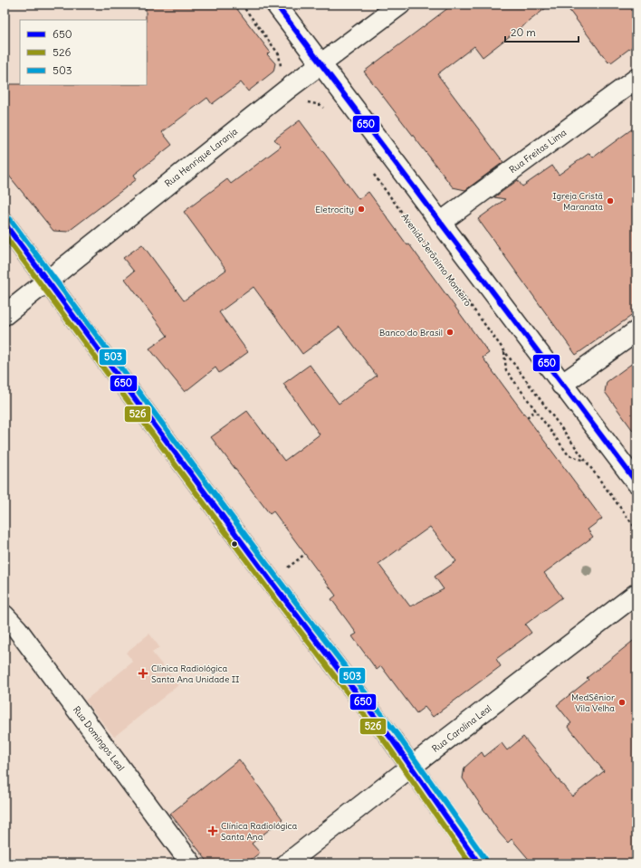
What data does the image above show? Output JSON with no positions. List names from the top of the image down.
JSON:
{
  "streets": {
    "main road": [
      "Rua Freitas Lima",
      "Rua Henrique Laranja",
      "Rua Carolina Leal",
      "Rua Domingos Leal"
    ],
    "path": ["Avenida Jerônimo Monteiro"]
  },
  "places": {
    "other": [
      "Igreja Cristã Maranata",
      "Eletrocity",
      "Banco do Brasil",
      "MedSênior Vila Velha"
    ],
    "health": ["Clínica Radiológica Santa Ana Unidade II", "Clínica Radiológica Santa Ana"]
  },
  "lines": ["transit line 650", "transit line 503", "transit line 526"],
  "legend": ["650", "526", "503"],
  "scale_bar": "20 m"
}
